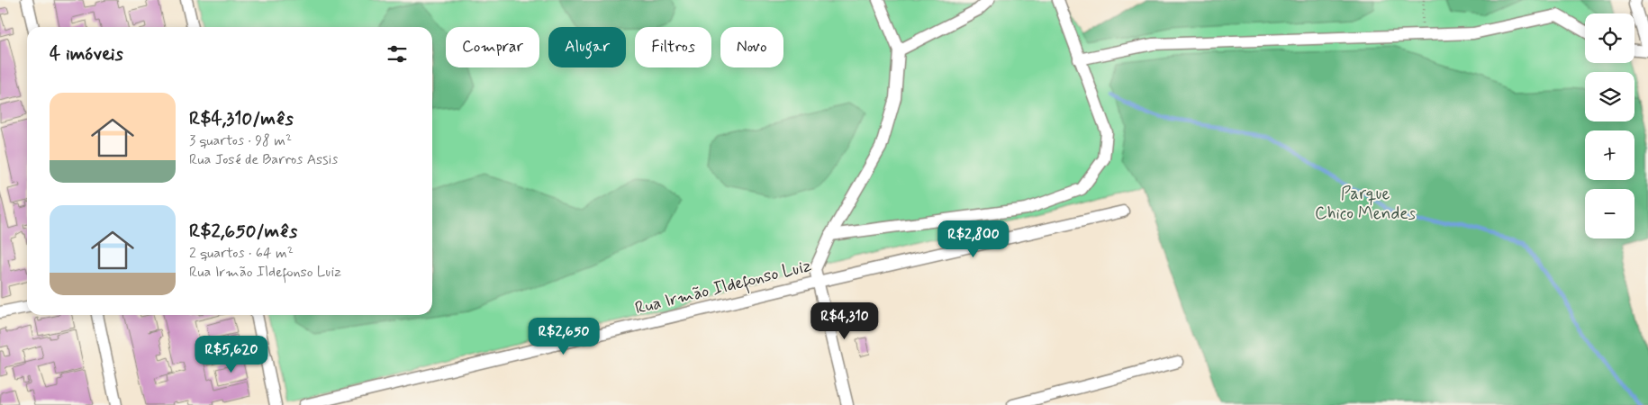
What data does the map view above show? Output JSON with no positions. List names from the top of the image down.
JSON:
{
  "streets": {
    "street": ["Rua Irmão Ildefonso Luiz"]
  },
  "parks": ["Parque Chico Mendes"],
  "page": {
    "map_buttons": ["+", "−"],
    "chip": [
      "Comprar",
      "Alugar",
      "Filtros",
      "Novo"
    ],
    "heading": "4 imóveis",
    "list": [
      {
        "name": "R$4,310/mês",
        "note": "3 quartos · 98 m² · Rua José de Barros Assis"
      },
      {
        "name": "R$2,650/mês",
        "note": "2 quartos · 64 m² · Rua Irmão Ildefonso Luiz"
      }
    ],
    "price": [
      "R$2,800",
      "R$4,310",
      "R$2,650",
      "R$5,620"
    ]
  }
}
